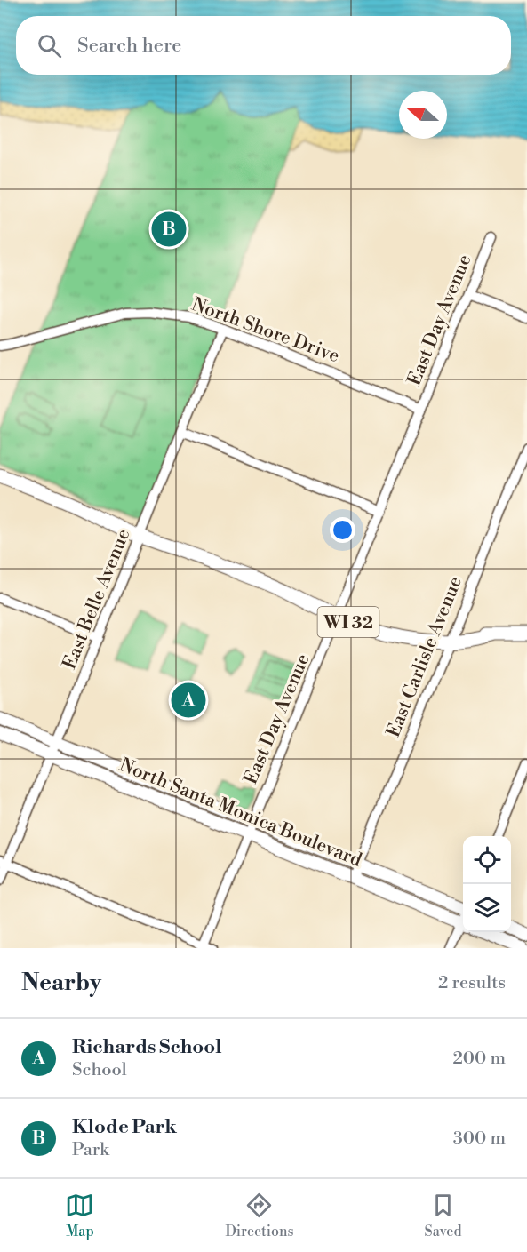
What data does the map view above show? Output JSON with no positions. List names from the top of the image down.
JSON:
{
  "streets": {
    "main road": ["WI 32"],
    "street": [
      "East Day Avenue",
      "North Shore Drive",
      "East Belle Avenue",
      "East Carlisle Avenue",
      "North Santa Monica Boulevard"
    ]
  },
  "crossings": [
    ["East Day Avenue", "North Shore Drive"],
    ["East Day Avenue", "WI 32"],
    ["East Day Avenue", "North Santa Monica Boulevard"],
    ["North Shore Drive", "East Belle Avenue"],
    ["East Belle Avenue", "WI 32"],
    ["East Belle Avenue", "North Santa Monica Boulevard"],
    ["WI 32", "East Carlisle Avenue"],
    ["East Carlisle Avenue", "North Santa Monica Boulevard"]
  ],
  "north": "left",
  "page": {
    "search": "Search here",
    "pins": ["B", "A"],
    "heading": ["Nearby", "2 results"],
    "list": [
      {
        "mark": "A",
        "name": "Richards School",
        "note": "School",
        "value": "200 m"
      },
      {
        "mark": "B",
        "name": "Klode Park",
        "note": "Park",
        "value": "300 m"
      }
    ],
    "nav": ["Map", "Directions", "Saved"]
  }
}
